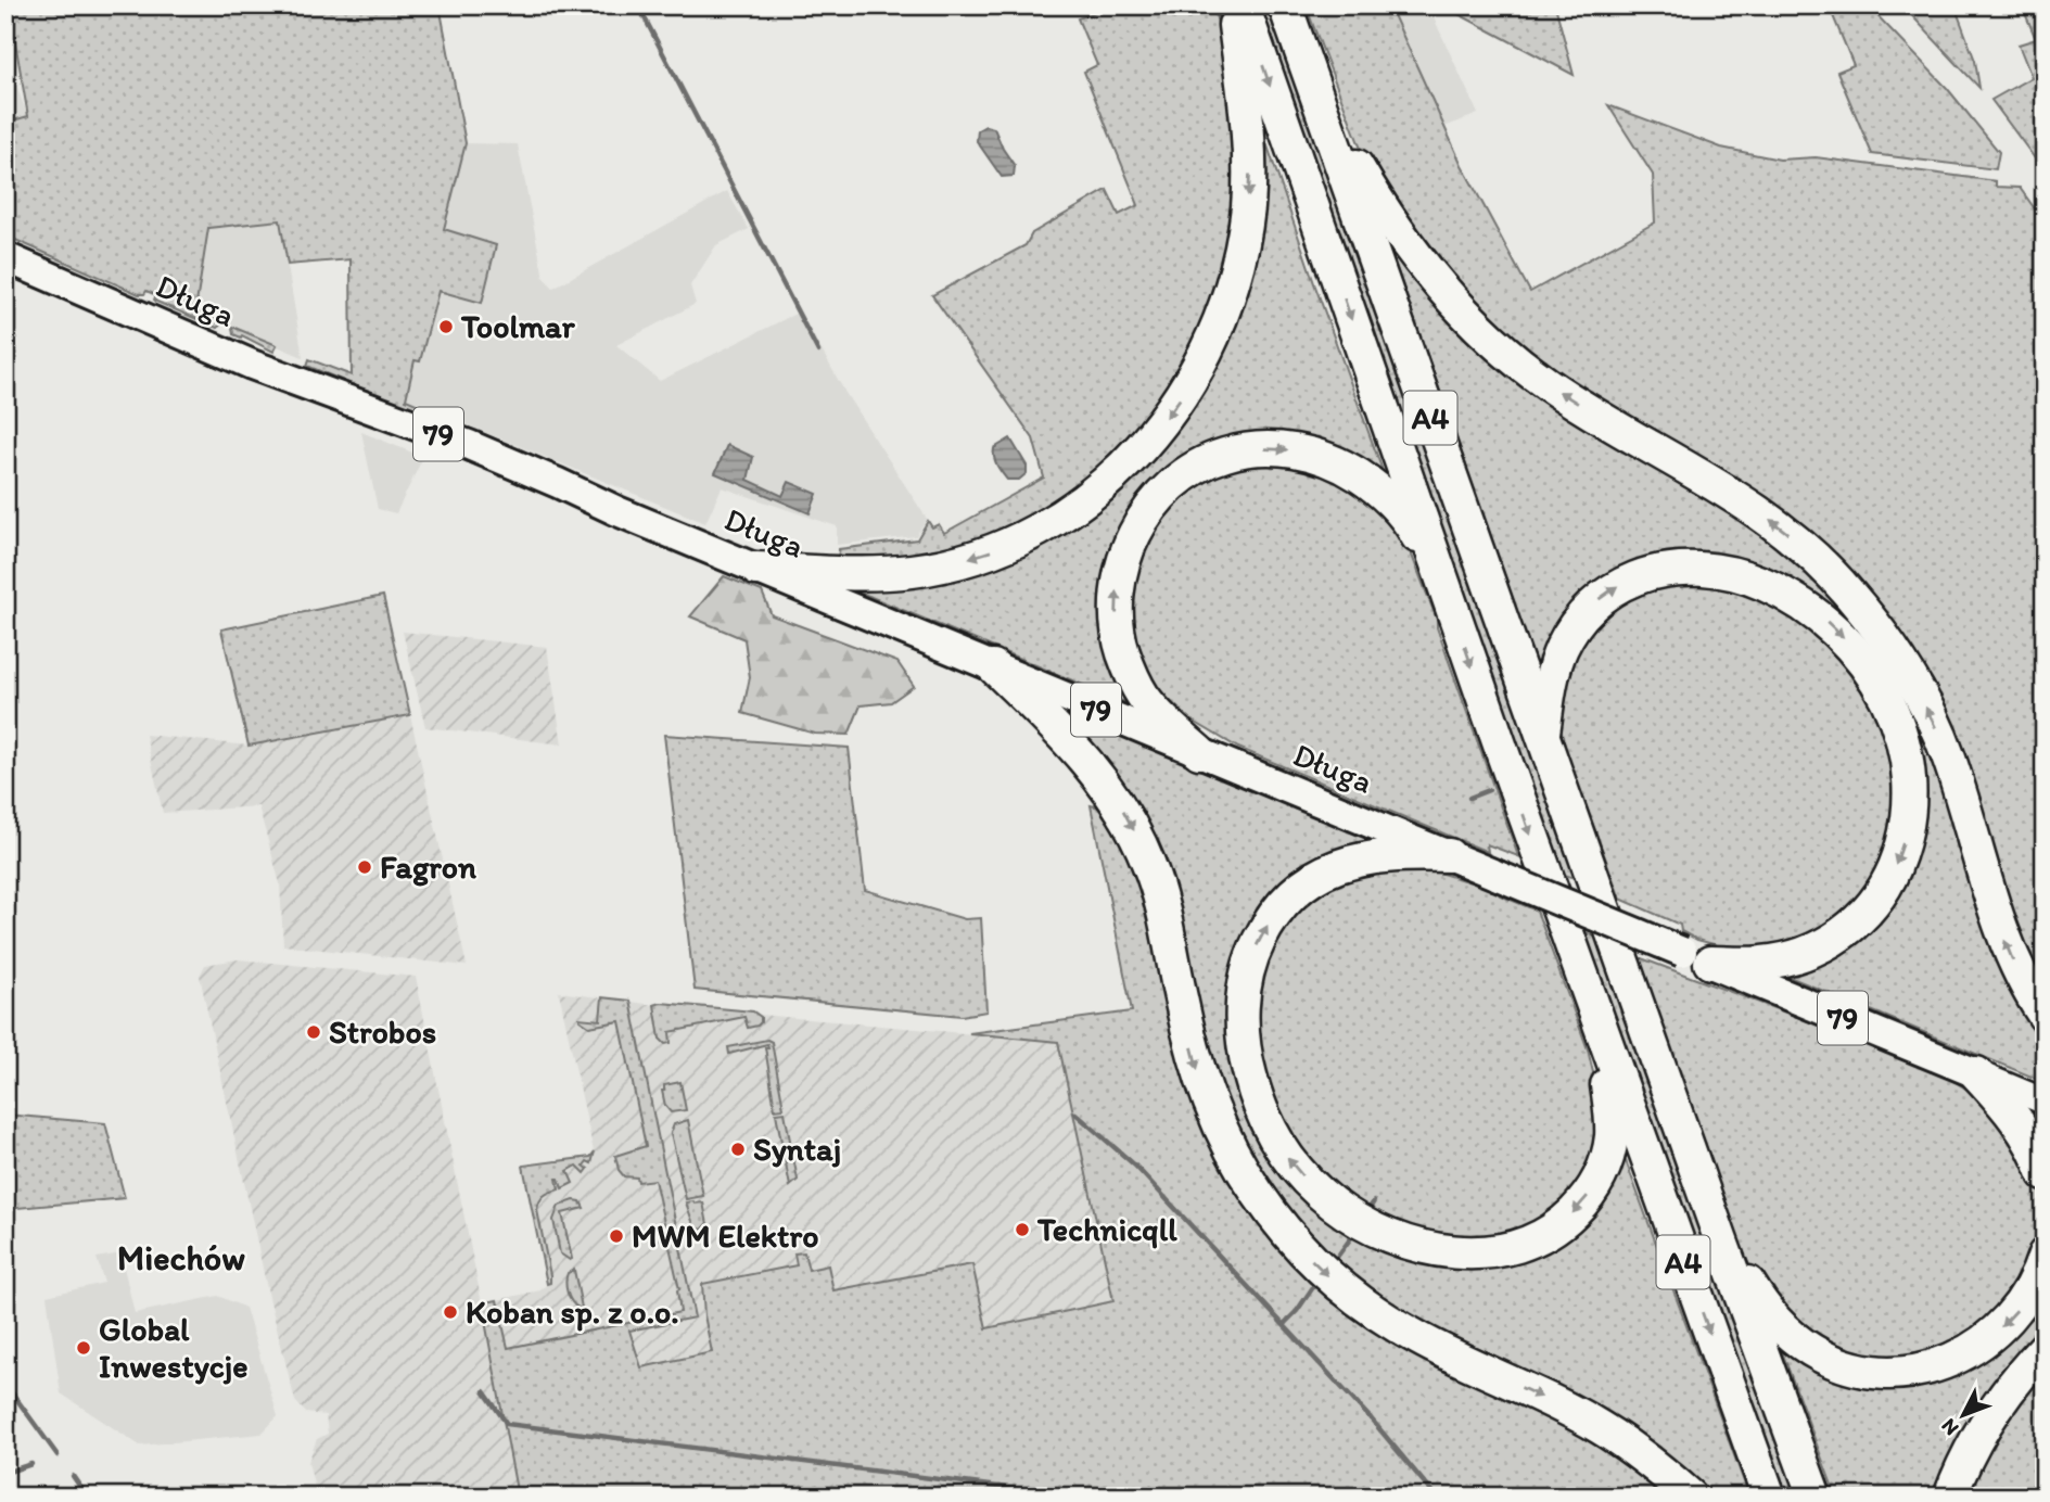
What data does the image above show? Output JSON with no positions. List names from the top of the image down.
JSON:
{
  "streets": {
    "highway": ["A4"],
    "main road": ["Długa", "79"]
  },
  "crossings": [
    ["Długa", "79"]
  ],
  "districts": ["Miechów"],
  "places": [
    "Toolmar",
    "Fagron",
    "Strobos",
    "Syntaj",
    "Technicqll",
    "MWM Elektro",
    "Koban sp. z o.o.",
    "Global Inwestycje"
  ],
  "north": "bottom left"
}
